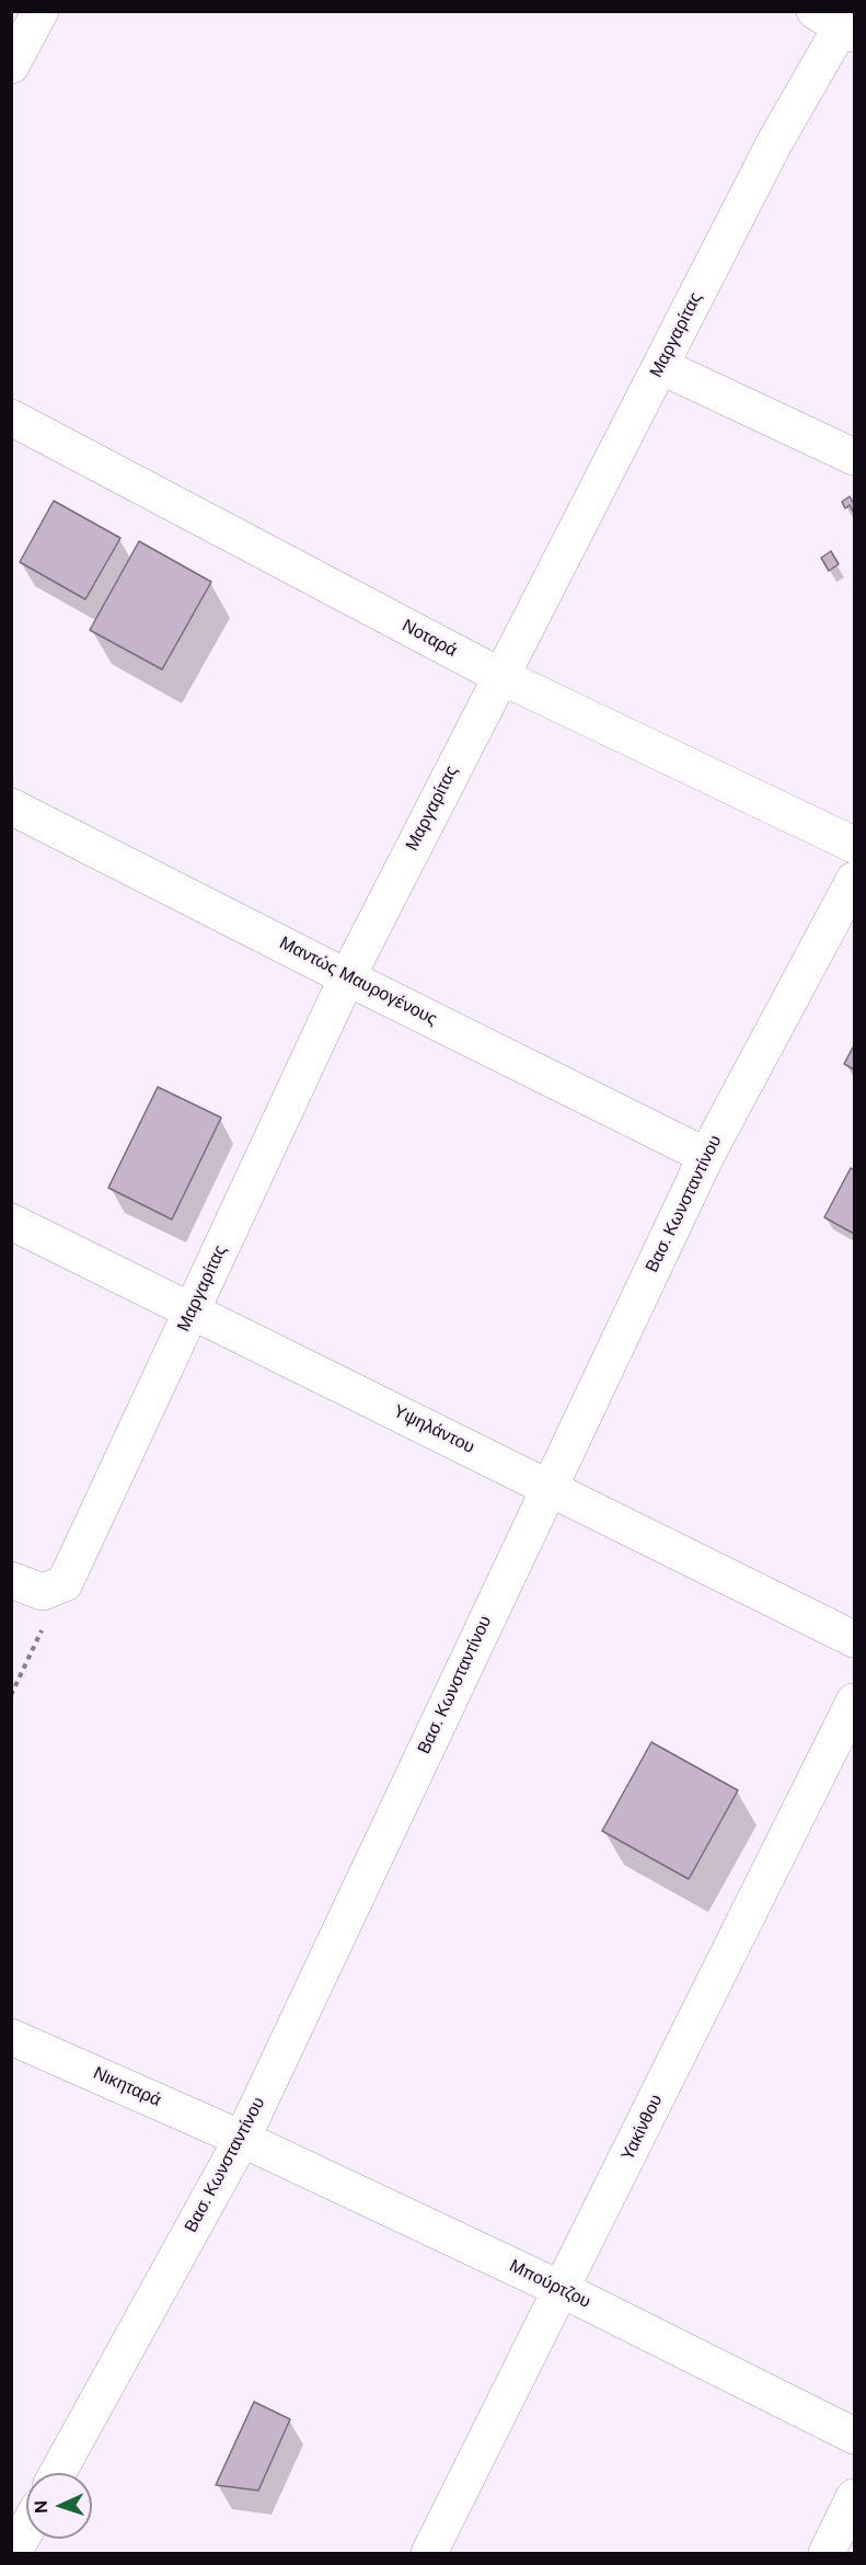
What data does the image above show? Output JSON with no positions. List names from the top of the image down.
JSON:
{
  "streets": {
    "street": [
      "Μαργαρίτας",
      "Νοταρά",
      "Μαντώς Μαυρογένους",
      "Βασ. Κωνσταντίνου",
      "Υψηλάντου",
      "Νικηταρά",
      "Υακίνθου",
      "Μπούρτζου"
    ]
  },
  "crossings": [
    ["Μαργαρίτας", "Νοταρά"],
    ["Μαργαρίτας", "Μαντώς Μαυρογένους"],
    ["Μαργαρίτας", "Υψηλάντου"],
    ["Μαντώς Μαυρογένους", "Βασ. Κωνσταντίνου"],
    ["Βασ. Κωνσταντίνου", "Υψηλάντου"],
    ["Βασ. Κωνσταντίνου", "Νικηταρά"],
    ["Βασ. Κωνσταντίνου", "Μπούρτζου"],
    ["Νικηταρά", "Μπούρτζου"],
    ["Υακίνθου", "Μπούρτζου"]
  ],
  "north": "left"
}
